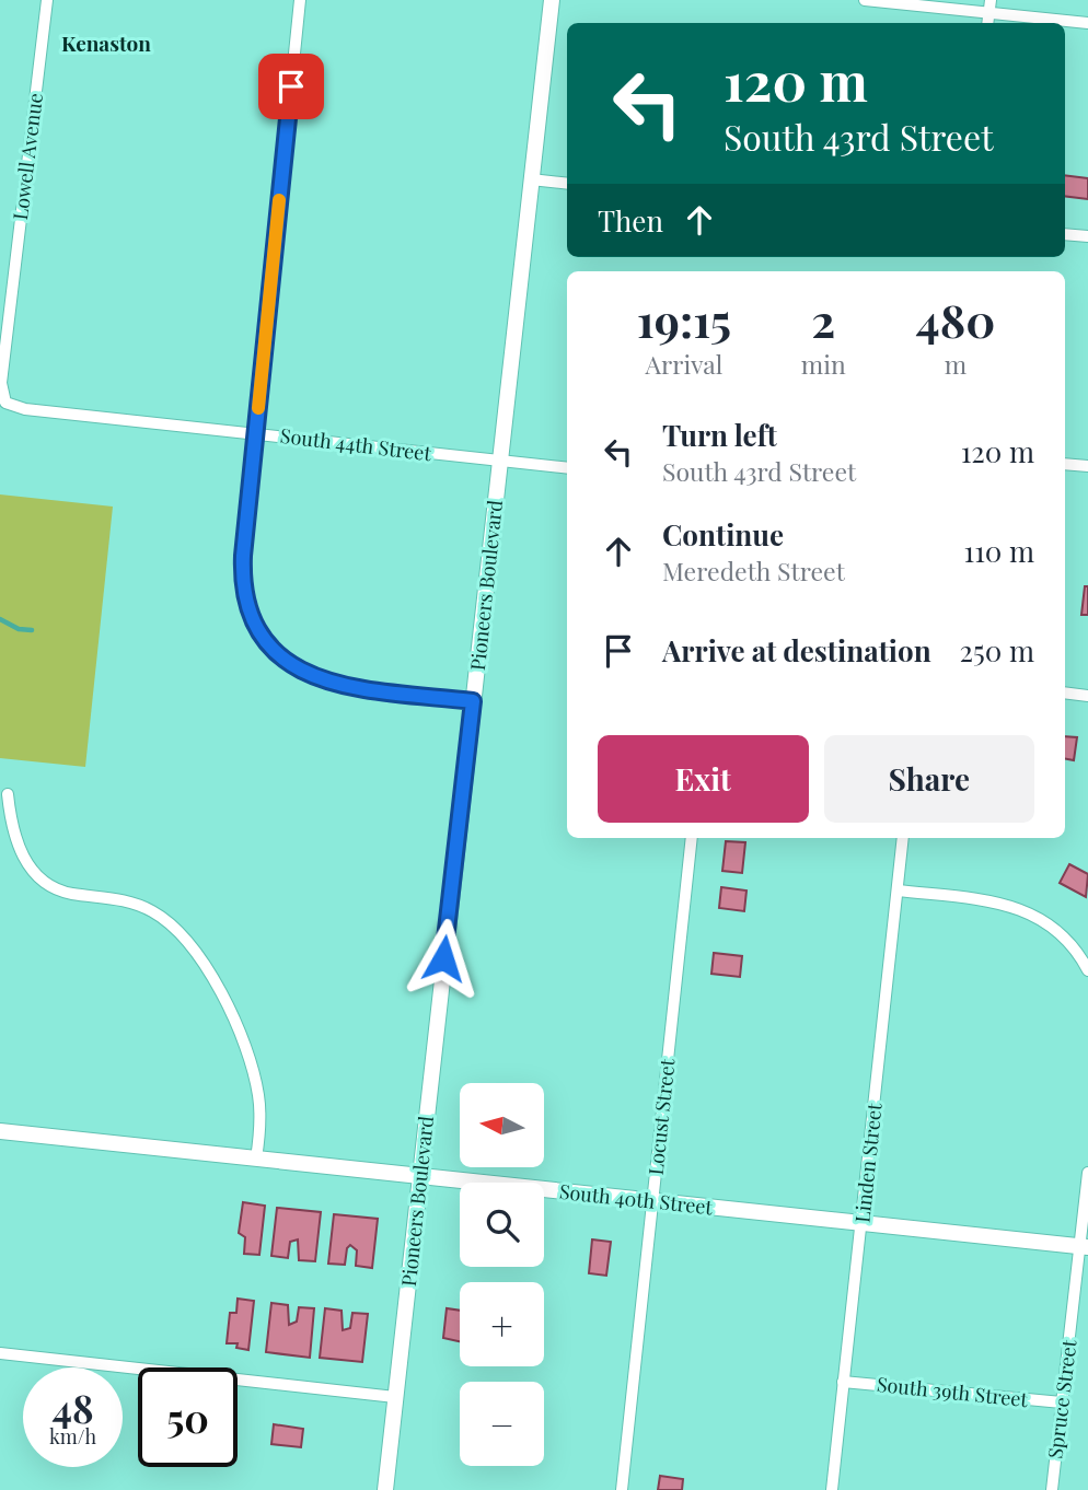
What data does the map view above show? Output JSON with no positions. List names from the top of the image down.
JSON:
{
  "streets": {
    "main road": ["Pioneers Boulevard", "South 40th Street"],
    "street": [
      "Lowell Avenue",
      "South 44th Street",
      "Locust Street",
      "Linden Street",
      "South 39th Street",
      "Spruce Street"
    ]
  },
  "crossings": [
    ["Lowell Avenue", "South 44th Street"],
    ["South 44th Street", "Pioneers Boulevard"],
    ["Pioneers Boulevard", "South 40th Street"],
    ["Locust Street", "South 40th Street"],
    ["Linden Street", "South 40th Street"],
    ["Linden Street", "South 39th Street"],
    ["South 40th Street", "Spruce Street"],
    ["South 39th Street", "Spruce Street"]
  ],
  "districts": ["Kenaston"],
  "north": "left",
  "page": {
    "turn": ["120 m", "South 43rd Street"],
    "then": "Then",
    "eta": [
      "19:15",
      "Arrival",
      "2",
      "min",
      "480",
      "m"
    ],
    "list": [
      {
        "name": "Turn left",
        "note": "South 43rd Street",
        "value": "120 m"
      },
      {
        "name": "Continue",
        "note": "Meredeth Street",
        "value": "110 m"
      },
      {
        "name": "Arrive at destination",
        "value": "250 m"
      }
    ],
    "buttons": ["Exit", "Share"],
    "map_buttons": ["+", "−"],
    "speed": "48 km/h",
    "limit": "50"
  }
}
